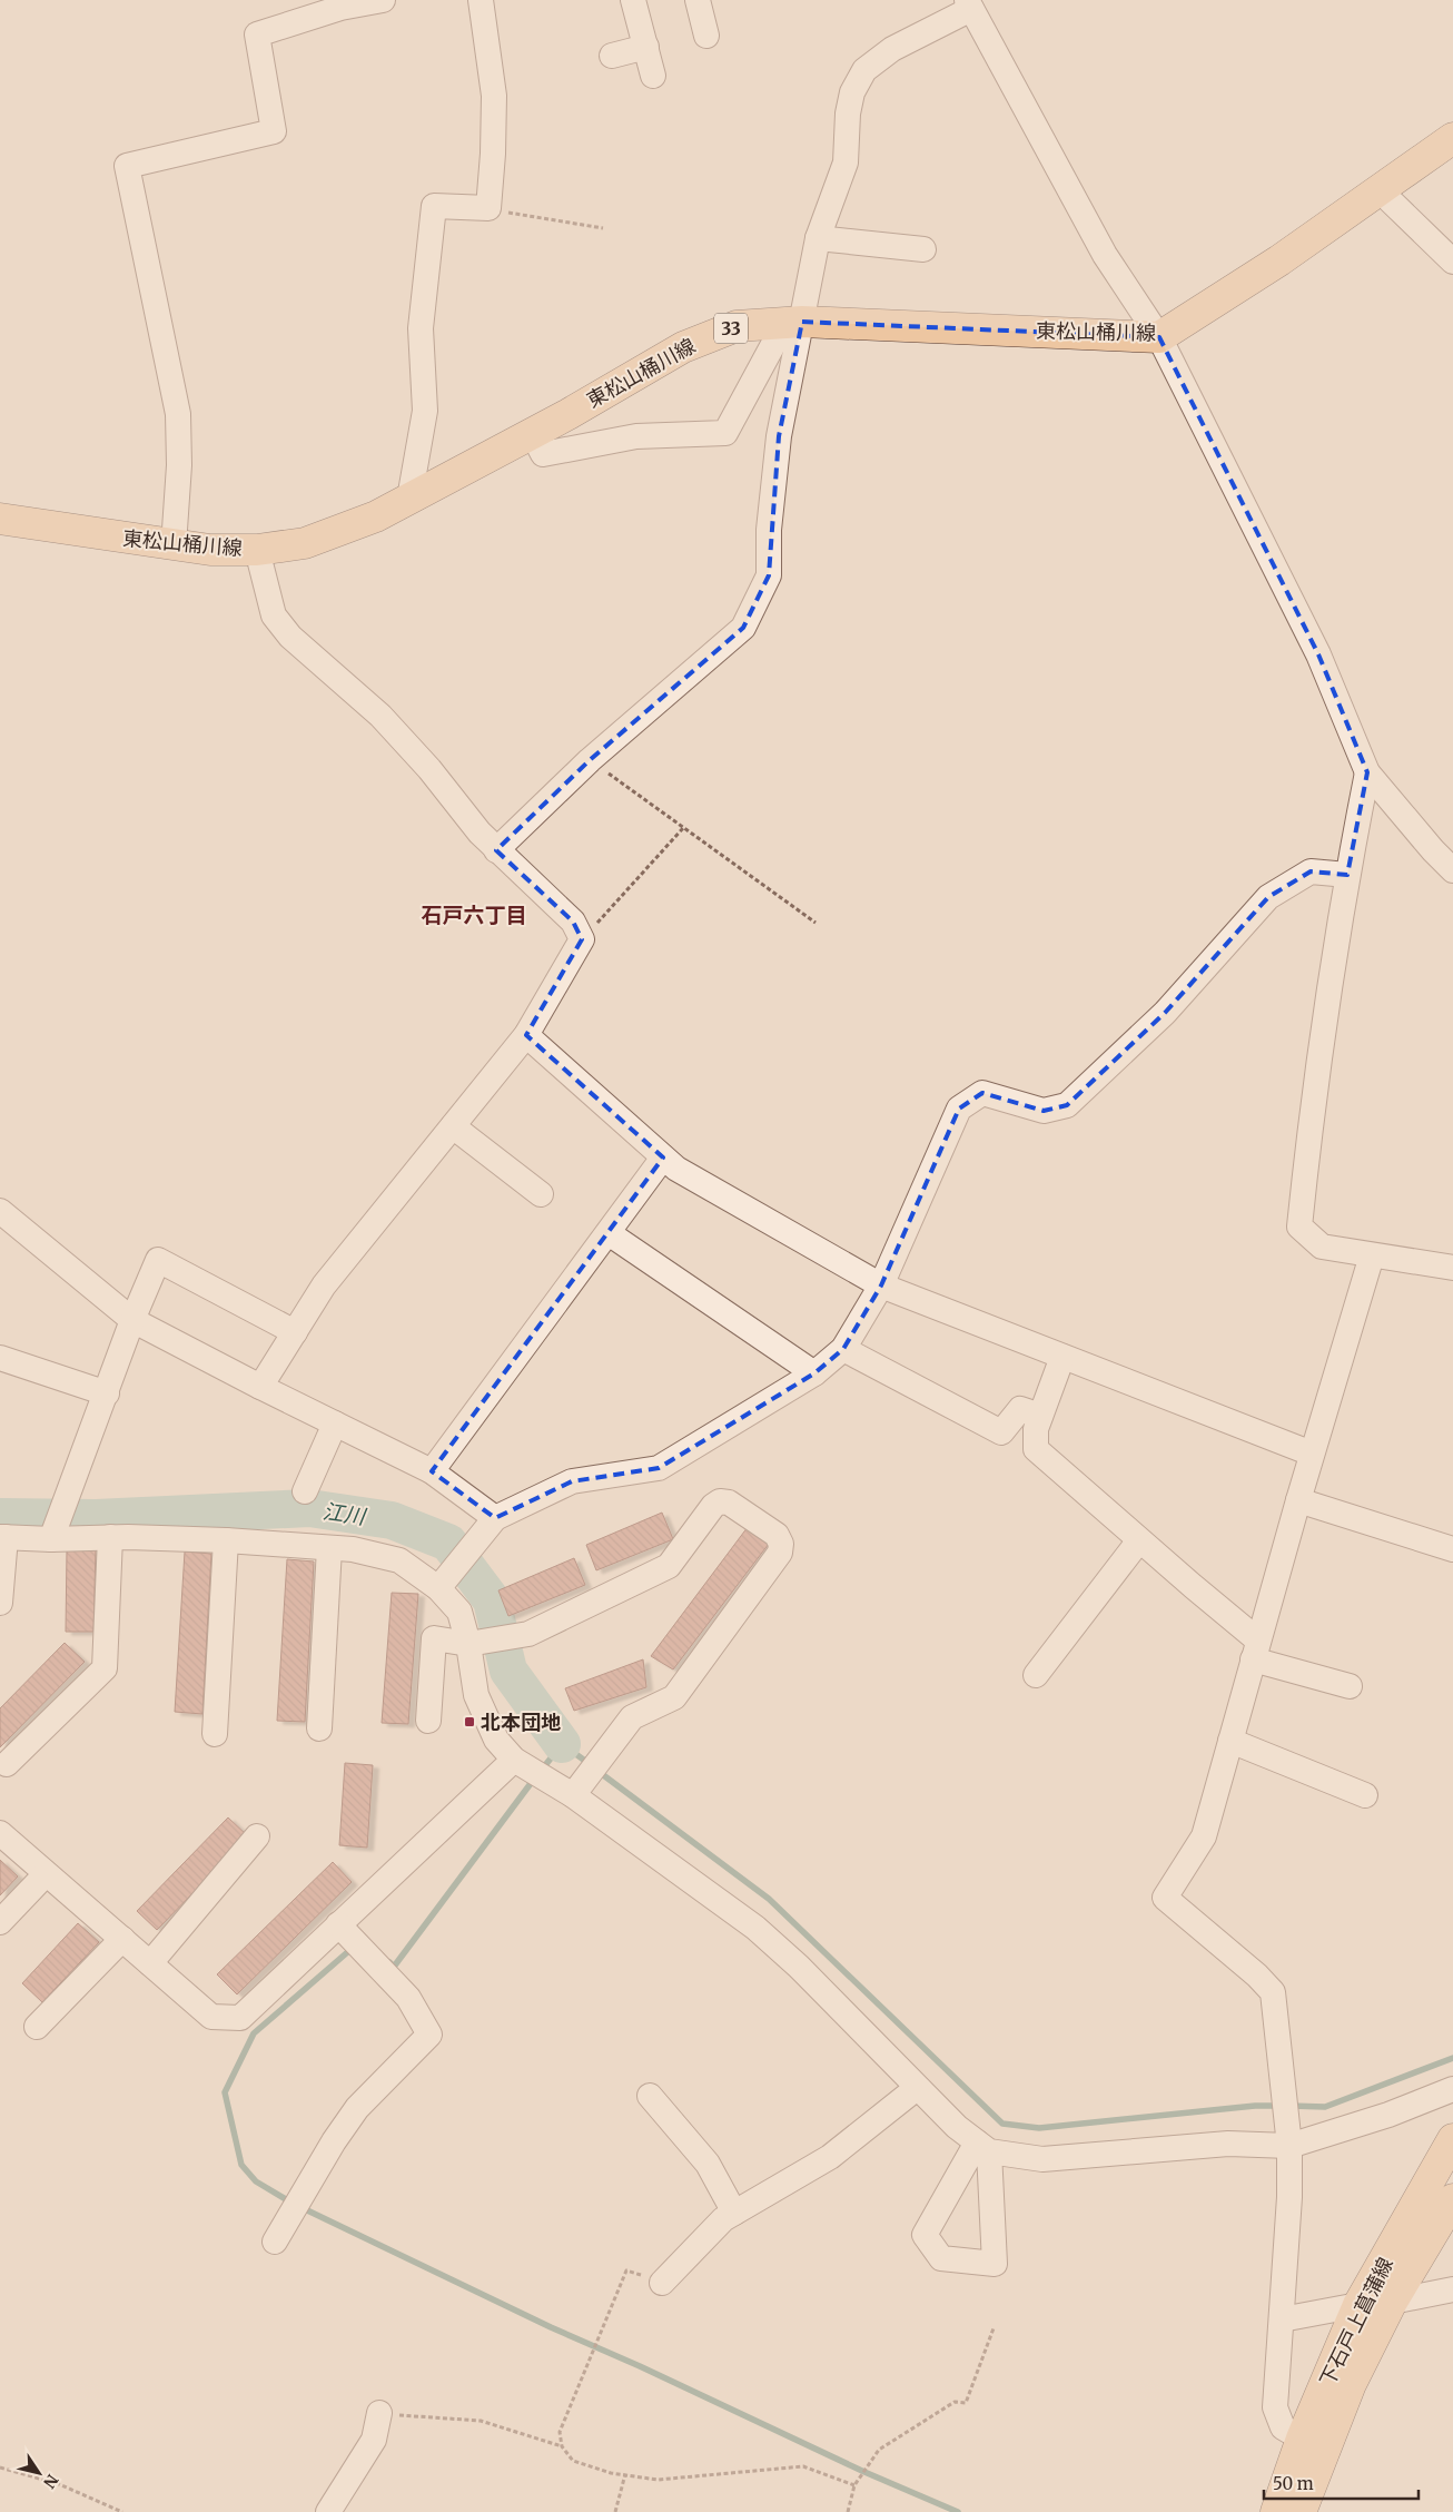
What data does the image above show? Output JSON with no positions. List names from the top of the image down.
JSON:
{
  "streets": {
    "main road": ["33", "東松山桶川線", "下石戸上菖蒲線"]
  },
  "districts": ["石戸六丁目"],
  "water": ["江川"],
  "places": {
    "transit": ["北本団地"]
  },
  "scale_bar": "50 m",
  "north": "bottom right"
}
